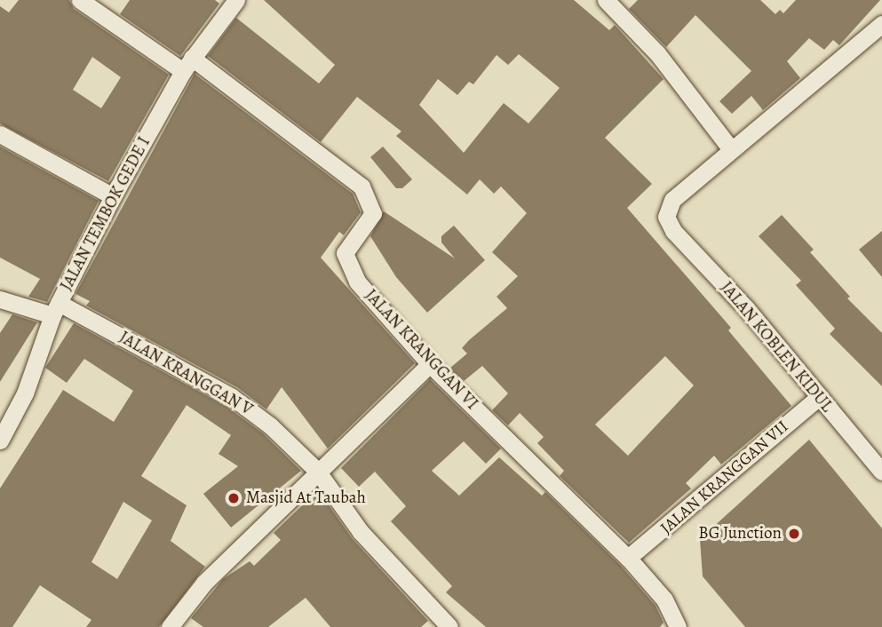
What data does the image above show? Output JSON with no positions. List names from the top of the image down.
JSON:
{
  "streets": {
    "street": [
      "JALAN TEMBOK GEDE I",
      "JALAN KOBLEN KIDUL",
      "JALAN KRANGGAN VI",
      "JALAN KRANGGAN V",
      "JALAN KRANGGAN VII"
    ]
  },
  "crossings": [
    ["JALAN TEMBOK GEDE I", "JALAN KRANGGAN VI"],
    ["JALAN TEMBOK GEDE I", "JALAN KRANGGAN V"],
    ["JALAN KOBLEN KIDUL", "JALAN KRANGGAN VII"],
    ["JALAN KRANGGAN VI", "JALAN KRANGGAN VII"]
  ],
  "places": ["Masjid At Taubah", "BG Junction"]
}
